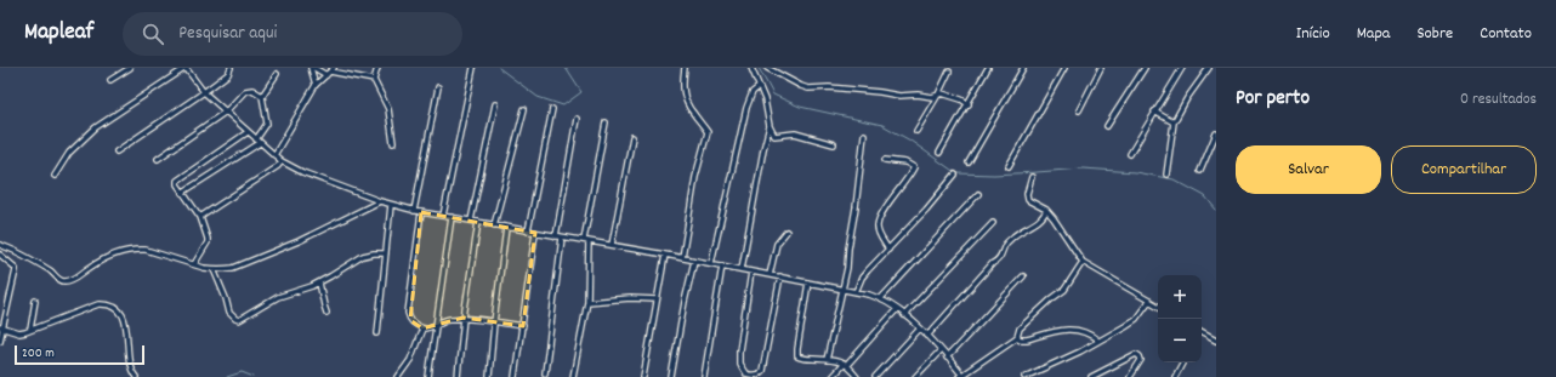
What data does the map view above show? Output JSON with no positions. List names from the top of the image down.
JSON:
{
  "scale_bar": "200 m",
  "page": {
    "header": "Mapleaf",
    "search": "Pesquisar aqui",
    "nav": [
      "Início",
      "Mapa",
      "Sobre",
      "Contato"
    ],
    "heading": ["Por perto", "0 resultados"],
    "buttons": ["Salvar", "Compartilhar"],
    "map_buttons": ["+", "−"],
    "scale": "200 m"
  }
}
